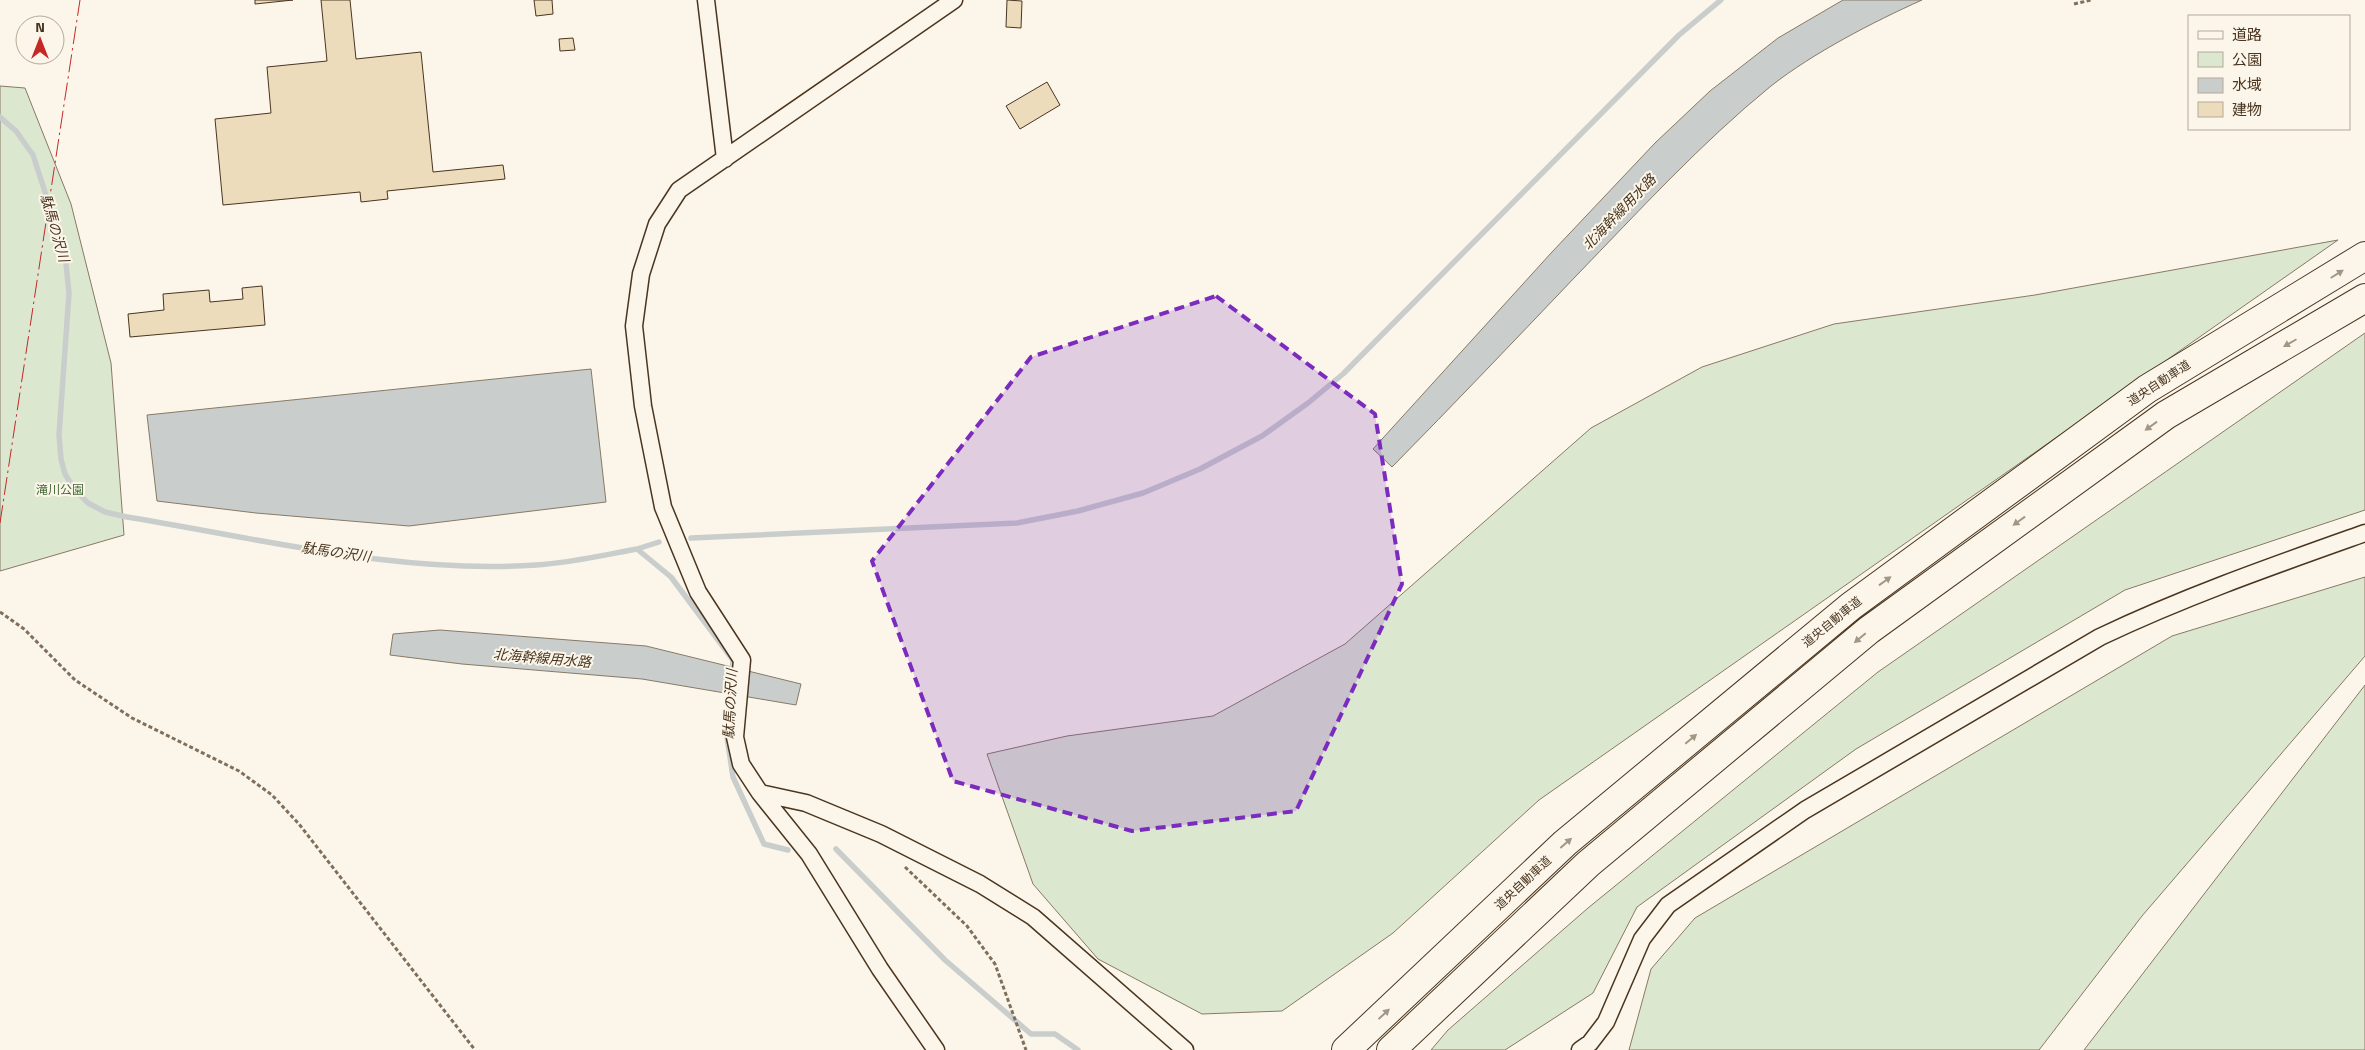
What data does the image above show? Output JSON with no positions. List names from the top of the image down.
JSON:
{
  "streets": {
    "highway": ["道央自動車道"]
  },
  "water": ["北海幹線用水路", "駄馬の沢川"],
  "parks": ["滝川公園"],
  "legend": [
    "道路",
    "公園",
    "水域",
    "建物"
  ],
  "north": "top"
}
